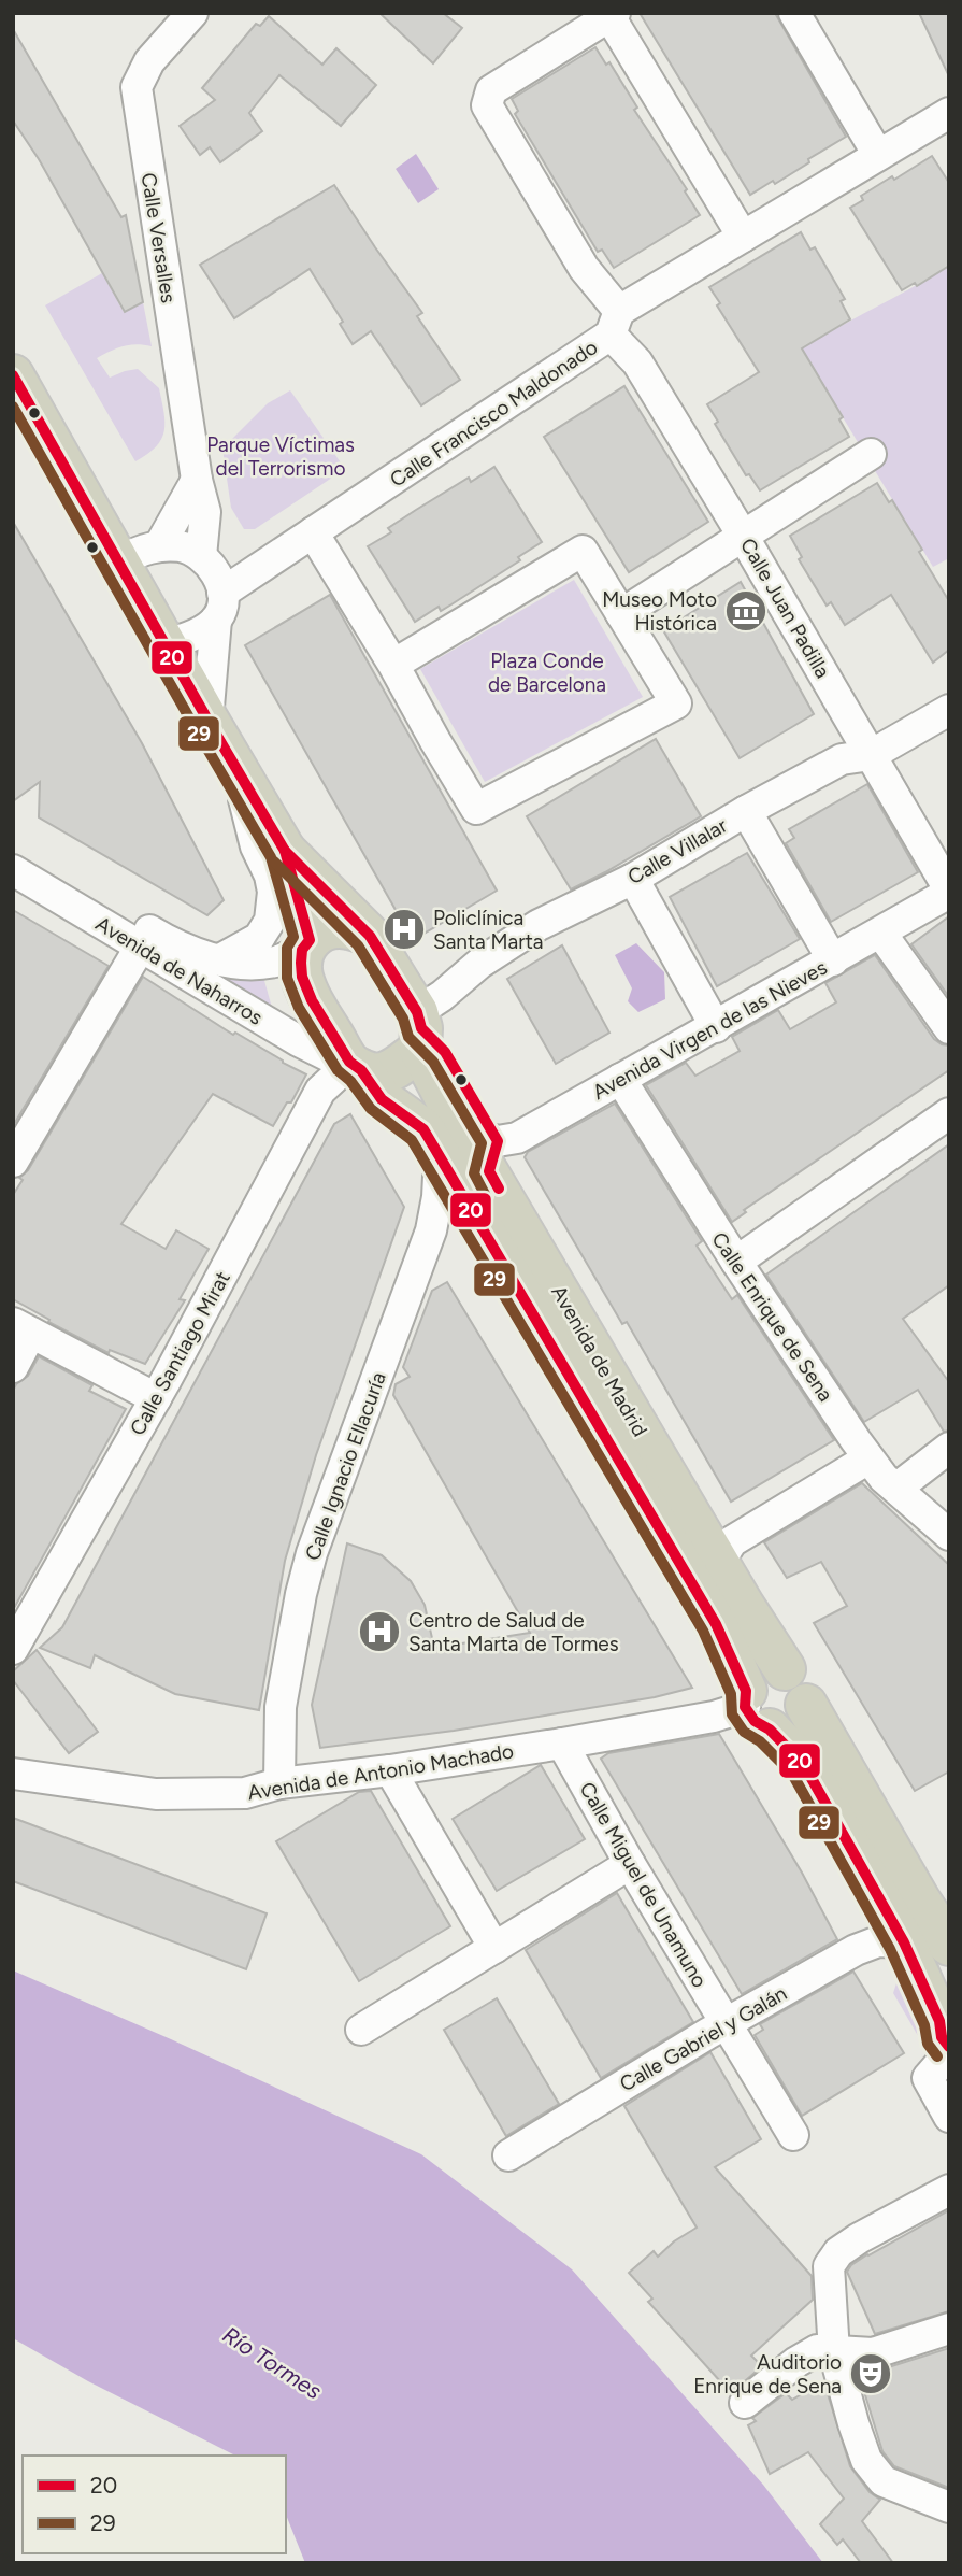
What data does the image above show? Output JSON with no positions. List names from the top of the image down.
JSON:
{
  "streets": {
    "highway": ["Avenida de Madrid"],
    "street": [
      "Calle Versalles",
      "Calle Francisco Maldonado",
      "Calle Juan Padilla",
      "Calle Villalar",
      "Avenida de Naharros",
      "Avenida Virgen de las Nieves",
      "Calle Enrique de Sena",
      "Calle Santiago Mirat",
      "Calle Ignacio Ellacuría",
      "Avenida de Antonio Machado",
      "Calle Miguel de Unamuno",
      "Calle Gabriel y Galán"
    ]
  },
  "crossings": [
    ["Calle Francisco Maldonado", "Calle Juan Padilla"],
    ["Calle Juan Padilla", "Calle Villalar"],
    ["Calle Juan Padilla", "Avenida Virgen de las Nieves"],
    ["Calle Villalar", "Avenida de Madrid"],
    ["Avenida de Naharros", "Calle Santiago Mirat"],
    ["Avenida de Naharros", "Avenida de Madrid"],
    ["Avenida Virgen de las Nieves", "Calle Enrique de Sena"],
    ["Avenida Virgen de las Nieves", "Avenida de Madrid"],
    ["Avenida Virgen de las Nieves", "Calle Ignacio Ellacuría"],
    ["Calle Santiago Mirat", "Avenida de Madrid"],
    ["Avenida de Madrid", "Calle Ignacio Ellacuría"],
    ["Avenida de Madrid", "Avenida de Antonio Machado"],
    ["Avenida de Madrid", "Calle Gabriel y Galán"],
    ["Calle Ignacio Ellacuría", "Avenida de Antonio Machado"],
    ["Avenida de Antonio Machado", "Calle Miguel de Unamuno"],
    ["Calle Miguel de Unamuno", "Calle Gabriel y Galán"]
  ],
  "water": ["Río Tormes"],
  "parks": ["Parque Víctimas del Terrorismo", "Plaza Conde de Barcelona"],
  "places": {
    "museum": ["Museo Moto Histórica"],
    "hospital": ["Policlínica Santa Marta", "Centro de Salud de Santa Marta de Tormes"],
    "theatre": ["Auditorio Enrique de Sena"]
  },
  "lines": ["transit line 20", "transit line 29"],
  "legend": ["20", "29"]
}
